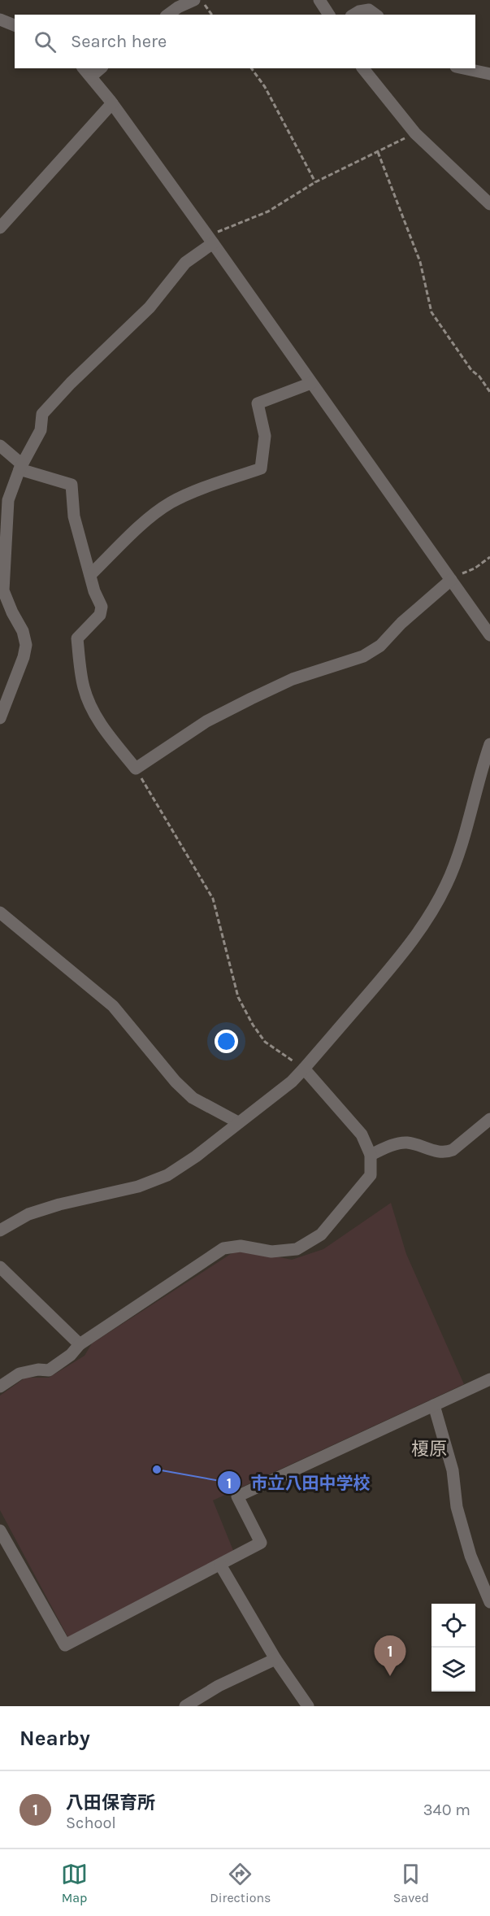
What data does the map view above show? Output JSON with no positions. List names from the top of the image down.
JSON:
{
  "districts": ["榎原"],
  "places": ["市立八田中学校"],
  "page": {
    "search": "Search here",
    "pins": "1",
    "heading": "Nearby",
    "list": [
      {
        "mark": "1",
        "name": "八田保育所",
        "note": "School",
        "value": "340 m"
      }
    ],
    "nav": ["Map", "Directions", "Saved"]
  }
}
